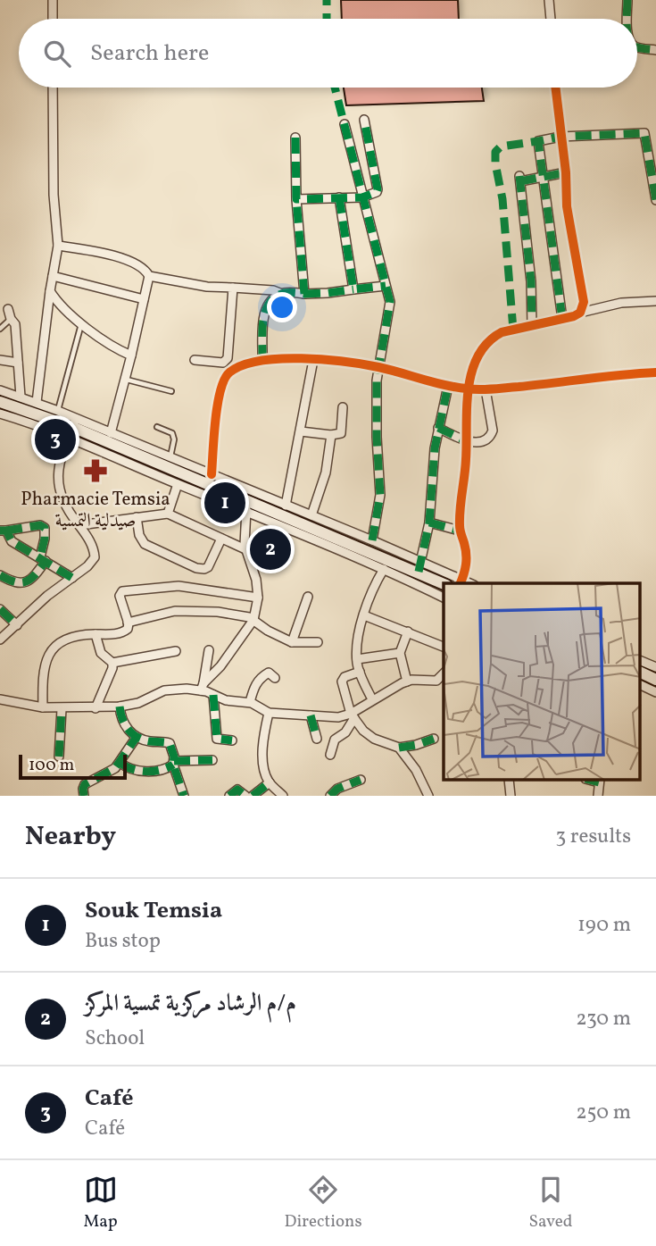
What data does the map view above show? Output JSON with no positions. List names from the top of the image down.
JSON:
{
  "places": {
    "pharmacy": ["Pharmacie Temsia صيدلية التمسية"]
  },
  "scale_bar": "100 m",
  "page": {
    "search": "Search here",
    "pins": ["3", "1", "2"],
    "scale": "100 m",
    "heading": ["Nearby", "3 results"],
    "list": [
      {
        "mark": "1",
        "name": "Souk Temsia",
        "note": "Bus stop",
        "value": "190 m"
      },
      {
        "mark": "2",
        "name": "م/م الرشاد مركزية تمسية المركز",
        "note": "School",
        "value": "230 m"
      },
      {
        "mark": "3",
        "name": "Café",
        "note": "Café",
        "value": "250 m"
      }
    ],
    "nav": ["Map", "Directions", "Saved"]
  }
}
